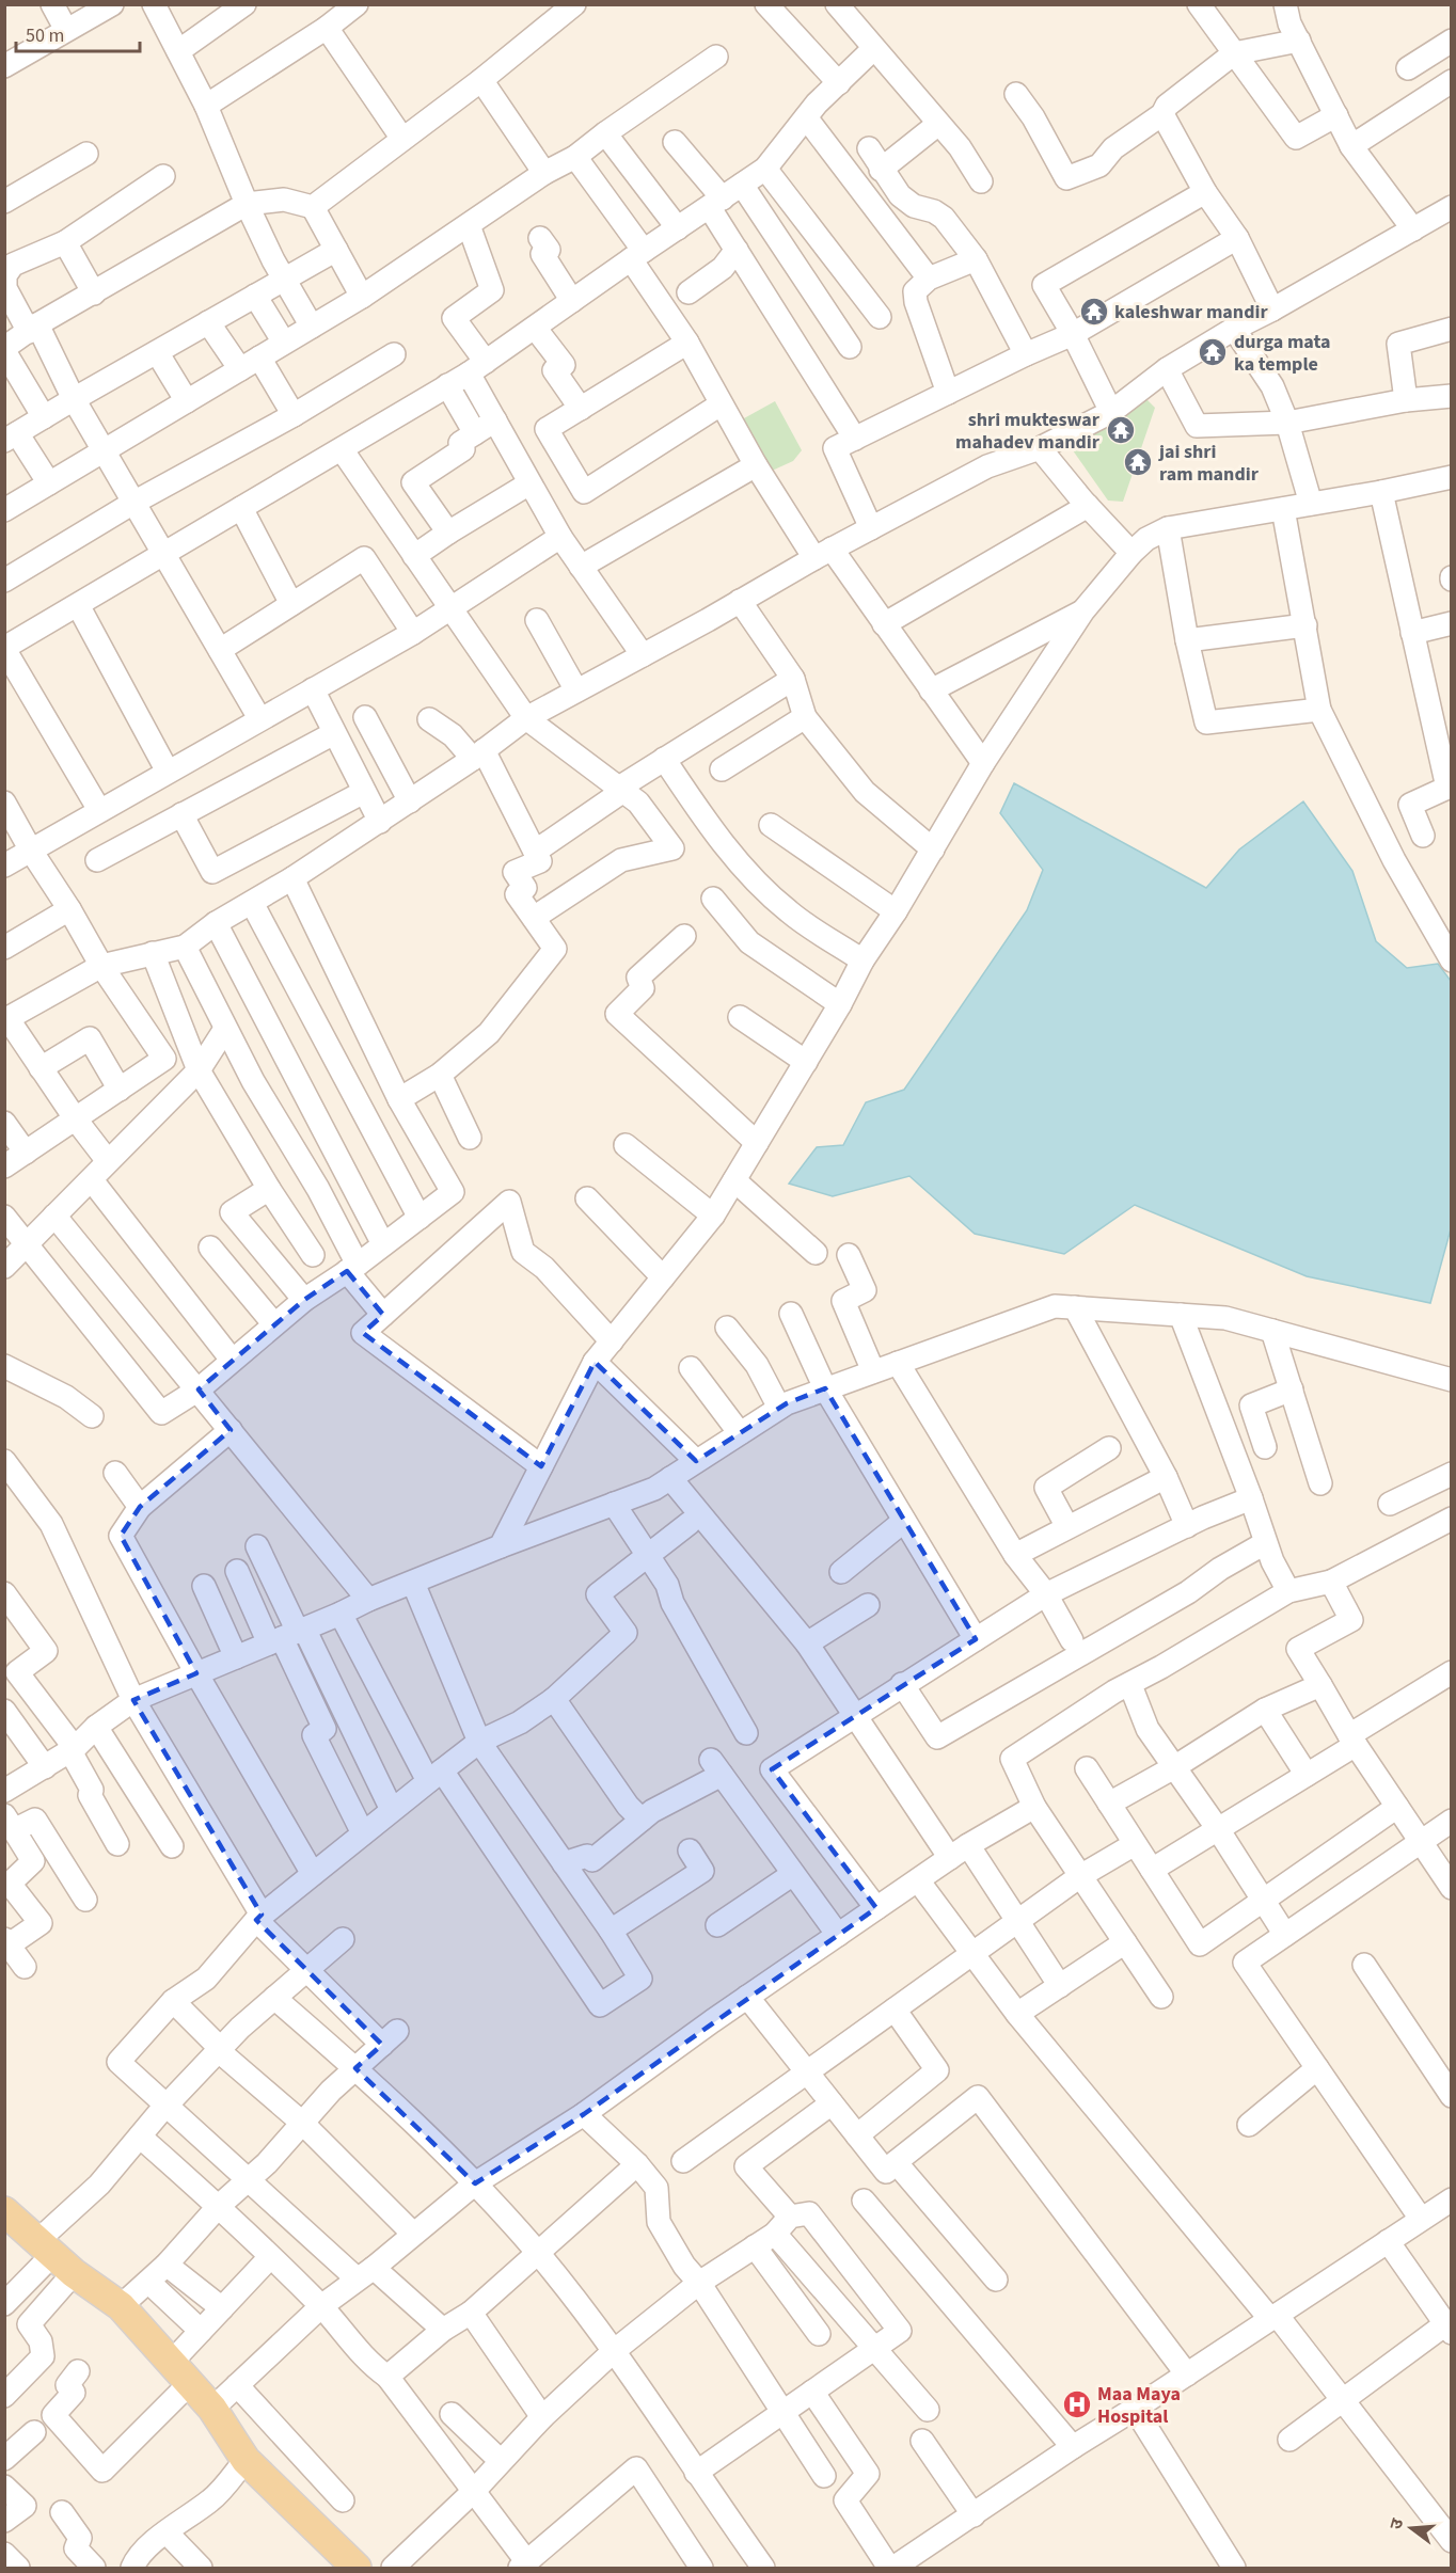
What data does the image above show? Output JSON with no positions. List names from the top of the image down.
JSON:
{
  "places": {
    "temple": [
      "kaleshwar mandir",
      "durga mata ka temple",
      "shri mukteswar mahadev mandir",
      "jai shri ram mandir"
    ],
    "hospital": ["Maa Maya Hospital"]
  },
  "scale_bar": "50 m",
  "north": "left"
}
